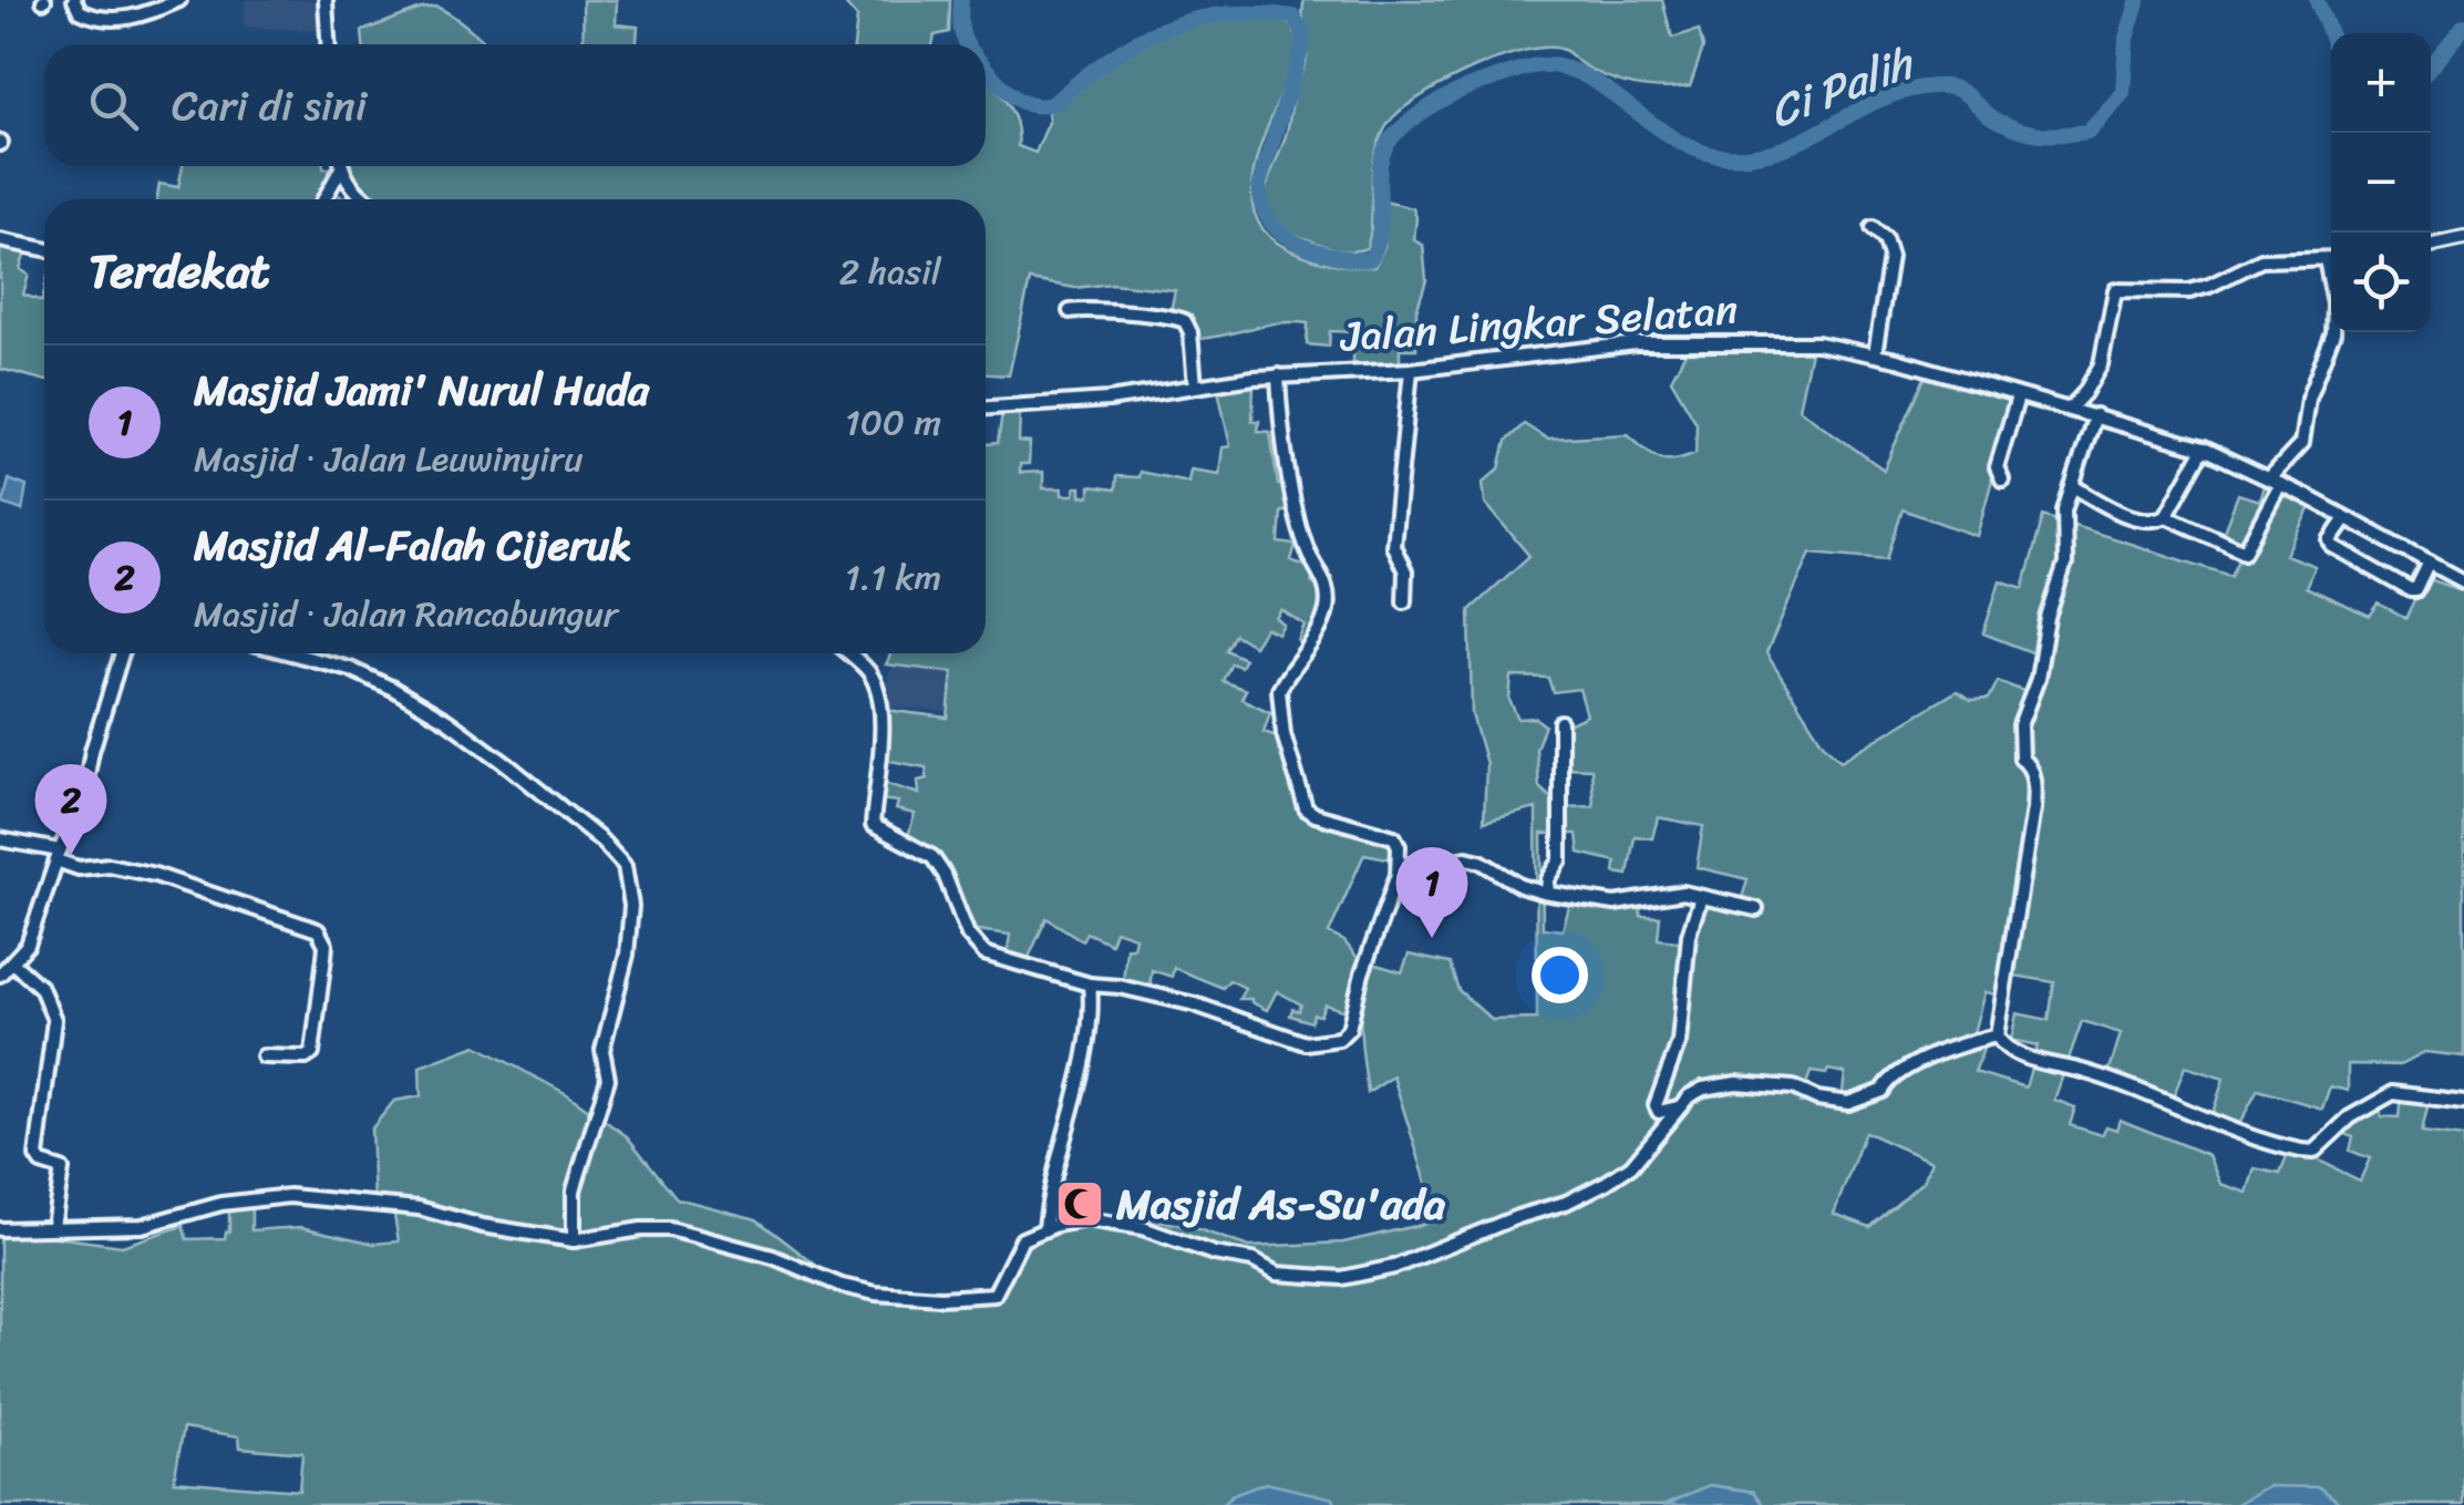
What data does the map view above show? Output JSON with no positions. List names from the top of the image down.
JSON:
{
  "streets": {
    "street": ["Jalan Lingkar Selatan"]
  },
  "water": ["Ci Palih"],
  "places": {
    "mosque": ["Masjid As-Su'ada"]
  },
  "page": {
    "map_buttons": ["+", "−"],
    "search": "Cari di sini",
    "heading": ["Terdekat", "2 hasil"],
    "list": [
      {
        "mark": "1",
        "name": "Masjid Jami' Nurul Huda",
        "note": "Masjid · Jalan Leuwinyiru",
        "value": "100 m"
      },
      {
        "mark": "2",
        "name": "Masjid Al-Falah Cijeruk",
        "note": "Masjid · Jalan Rancabungur",
        "value": "1.1 km"
      }
    ],
    "pins": ["2", "1"]
  }
}
